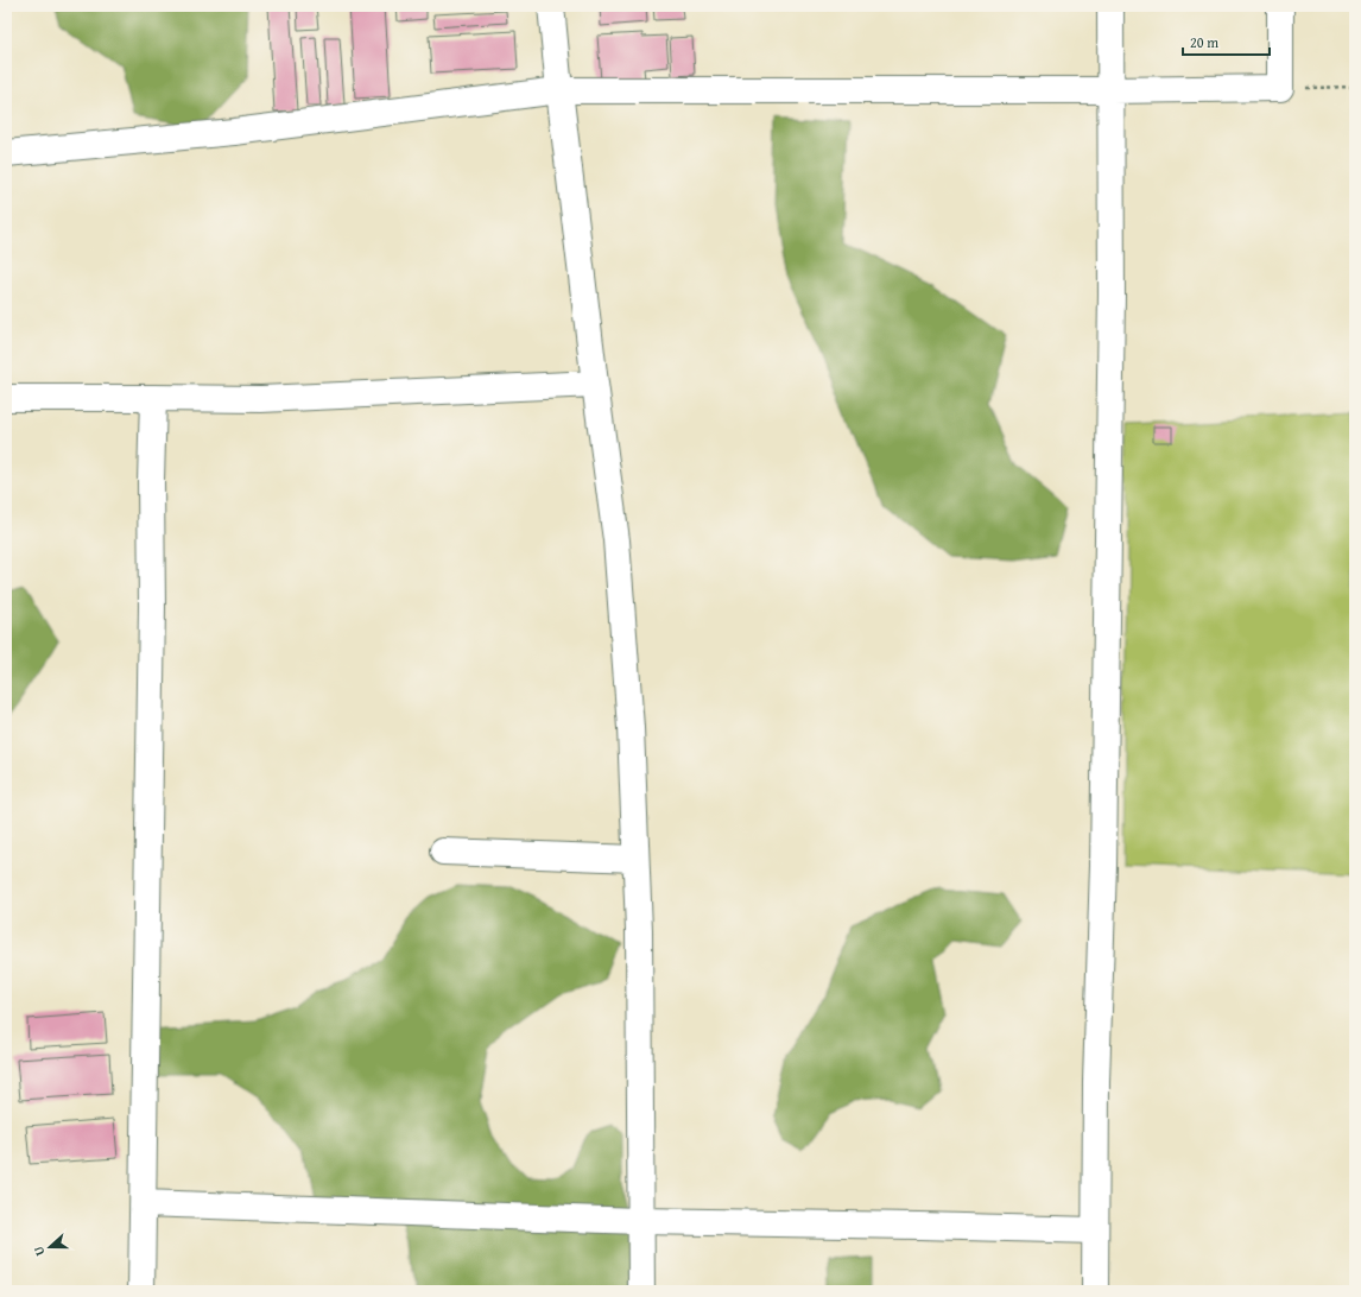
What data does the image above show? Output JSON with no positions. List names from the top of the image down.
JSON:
{
  "scale_bar": "20 m",
  "north": "left"
}
